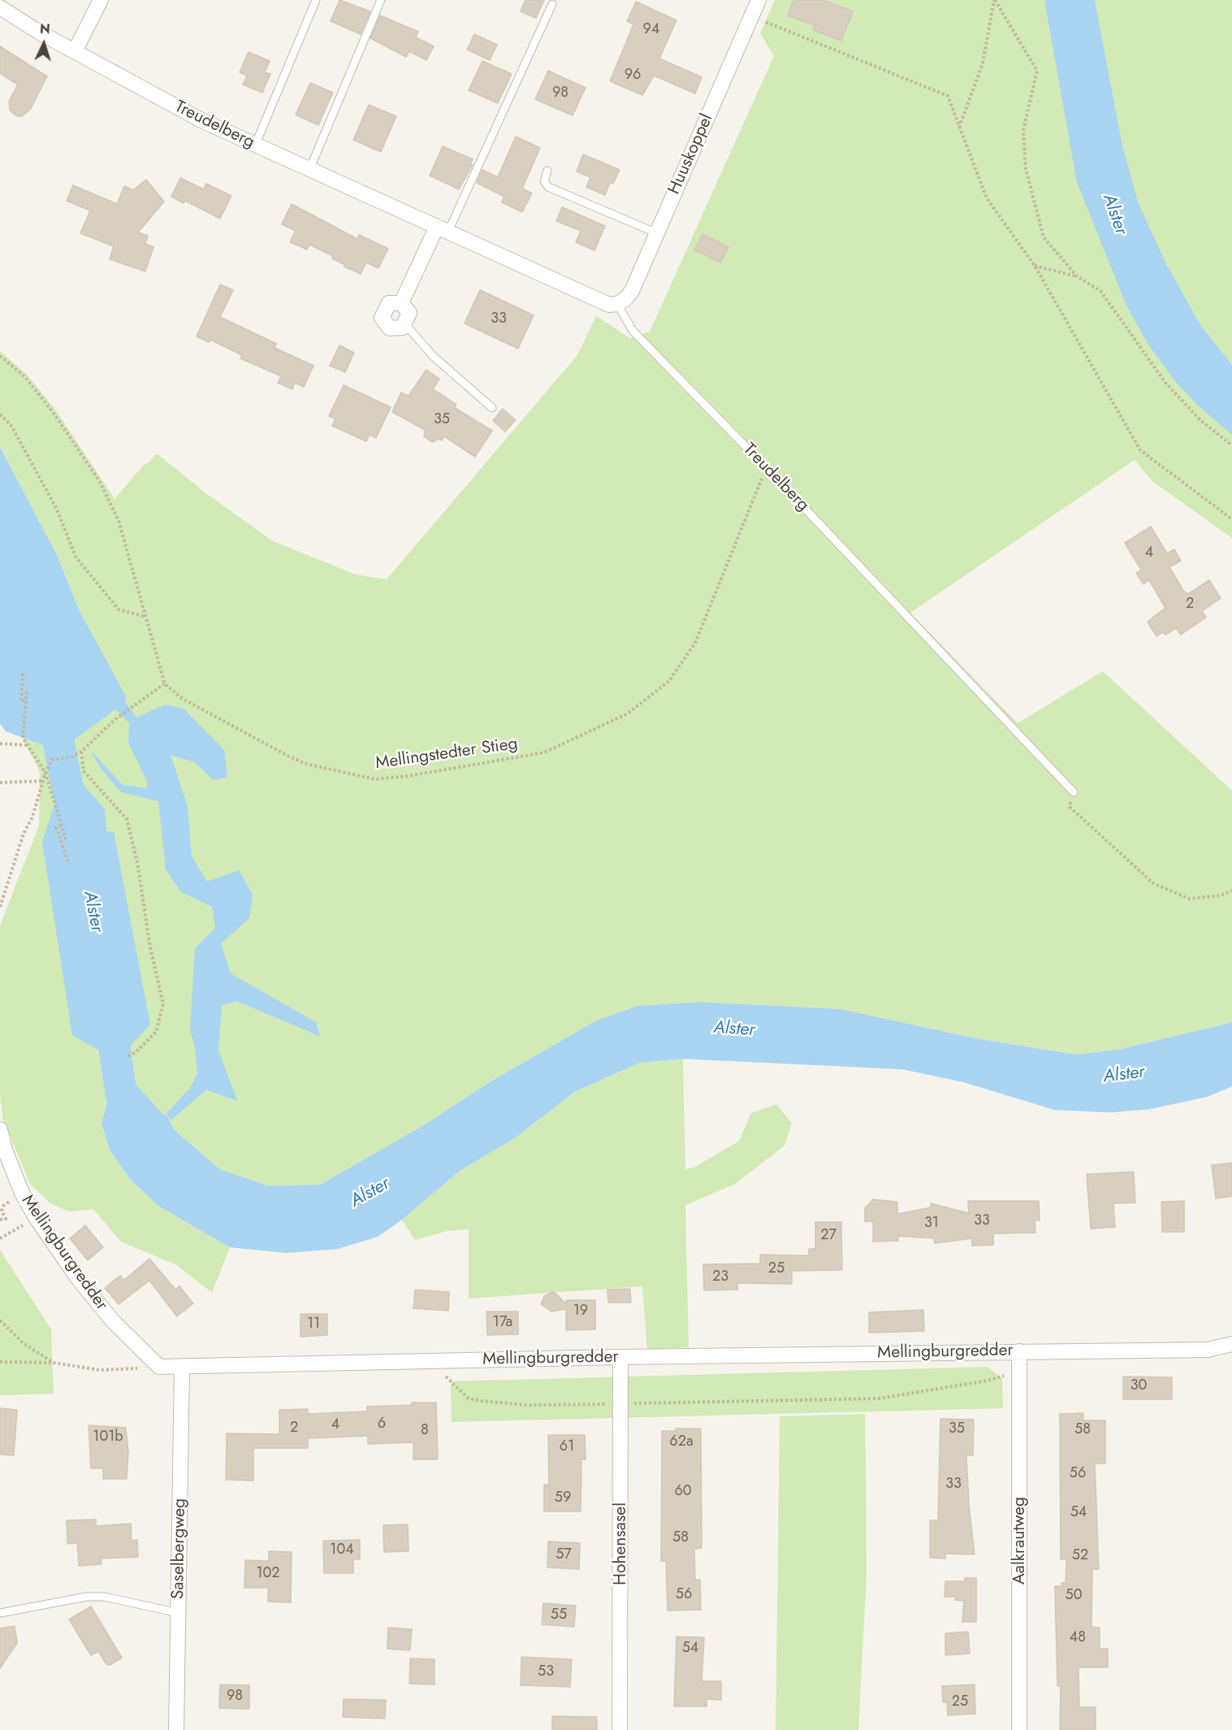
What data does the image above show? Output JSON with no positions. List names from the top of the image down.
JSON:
{
  "streets": {
    "street": [
      "Treudelberg",
      "Huuskoppel",
      "Mellingburgredder",
      "Aalkrautweg",
      "Hohensasel",
      "Saselbergweg"
    ],
    "path": ["Mellingstedter Stieg"]
  },
  "crossings": [
    ["Treudelberg", "Huuskoppel"],
    ["Treudelberg", "Mellingstedter Stieg"],
    ["Mellingburgredder", "Aalkrautweg"],
    ["Mellingburgredder", "Hohensasel"],
    ["Mellingburgredder", "Saselbergweg"]
  ],
  "water": ["Alster"],
  "house_numbers": [
    "94",
    "96",
    "98",
    "33",
    "35",
    "4",
    "2",
    "33",
    "31",
    "27",
    "25",
    "23",
    "19",
    "17a",
    "11",
    "30",
    "6",
    "4",
    "2",
    "35",
    "58",
    "8",
    "101b",
    "62a",
    "61",
    "56",
    "33",
    "60",
    "59",
    "54",
    "58",
    "104",
    "57",
    "52",
    "102",
    "56",
    "50",
    "55",
    "48",
    "54",
    "53",
    "98",
    "25"
  ],
  "north": "top"
}
